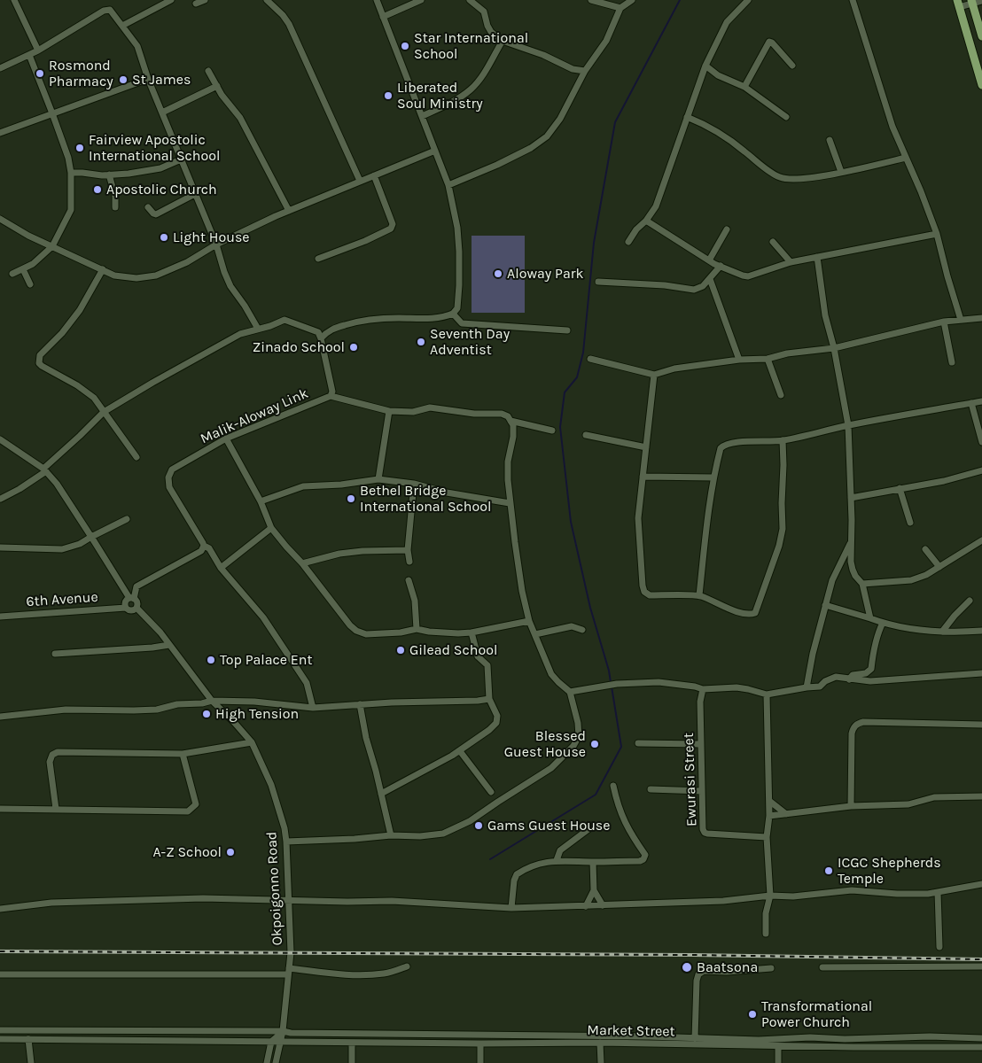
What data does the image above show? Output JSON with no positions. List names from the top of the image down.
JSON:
{
  "streets": {
    "street": [
      "Malik-Aloway Link",
      "6th Avenue",
      "Ewurasi Street",
      "Okpoigonno Road",
      "Market Street"
    ]
  },
  "crossings": [
    ["6th Avenue", "Okpoigonno Road"],
    ["Okpoigonno Road", "Market Street"]
  ],
  "places": [
    "Star International School",
    "Rosmond Pharmacy",
    "St James",
    "Liberated Soul Ministry",
    "Fairview Apostolic International School",
    "Apostolic Church",
    "Light House",
    "Aloway Park",
    "Seventh Day Adventist",
    "Zinado School",
    "Bethel Bridge International School",
    "Gilead School",
    "Top Palace Ent",
    "High Tension",
    "Blessed Guest House",
    "Gams Guest House",
    "A-Z School",
    "ICGC Shepherds Temple",
    "Baatsona",
    "Transformational Power Church"
  ]
}
